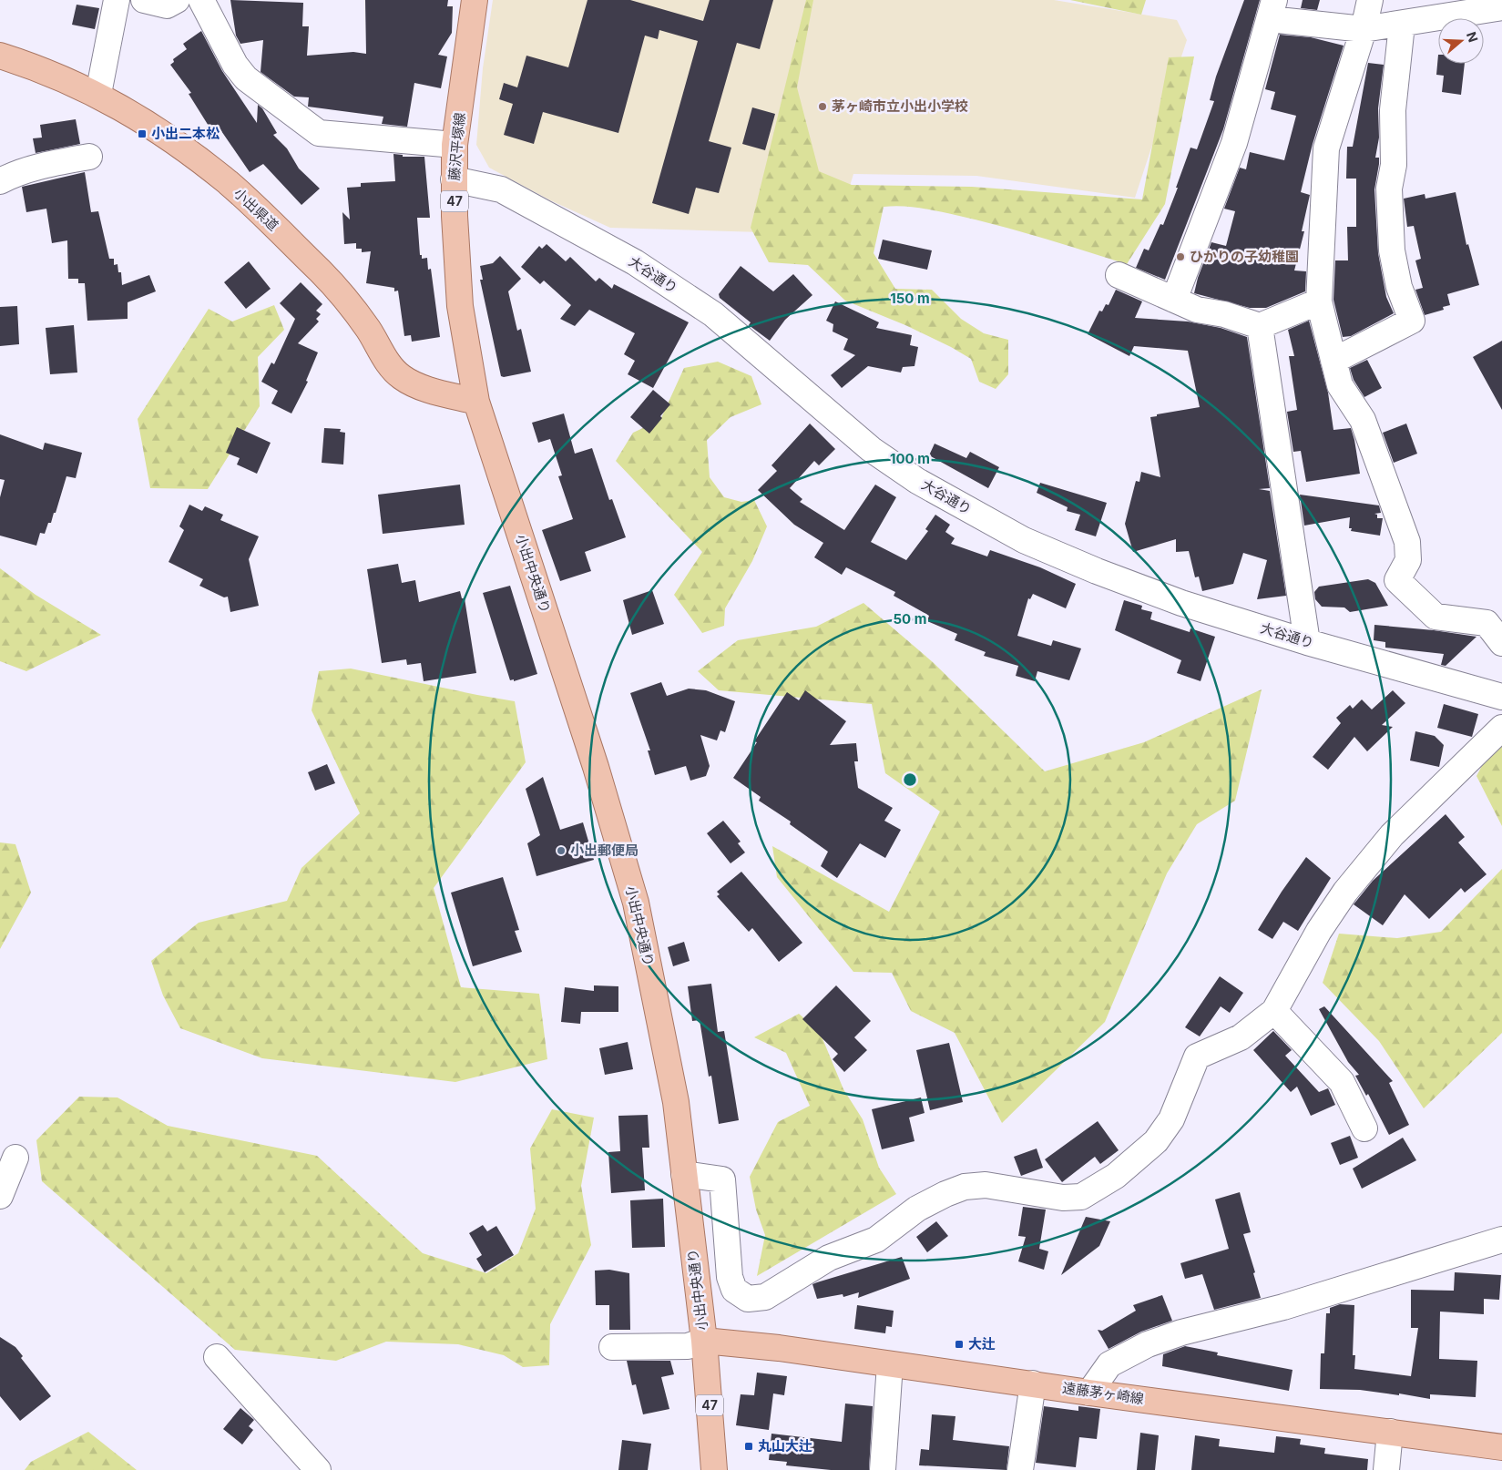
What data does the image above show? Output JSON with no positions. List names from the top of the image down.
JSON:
{
  "streets": {
    "main road": [
      "藤沢平塚線",
      "47",
      "小出県道",
      "小出中央通り",
      "遠藤茅ヶ崎線"
    ],
    "street": ["大谷通り"]
  },
  "crossings": [
    ["藤沢平塚線", "小出県道"],
    ["藤沢平塚線", "大谷通り"],
    ["藤沢平塚線", "小出中央通り"],
    ["小出県道", "小出中央通り"],
    ["小出中央通り", "遠藤茅ヶ崎線"]
  ],
  "places": {
    "other": ["茅ヶ崎市立小出小学校", "ひかりの子幼稚園", "小出郵便局"],
    "transit": ["小出二本松", "大辻", "丸山大辻"]
  },
  "north": "right",
  "rings": ["150 m", "100 m", "50 m"]
}
